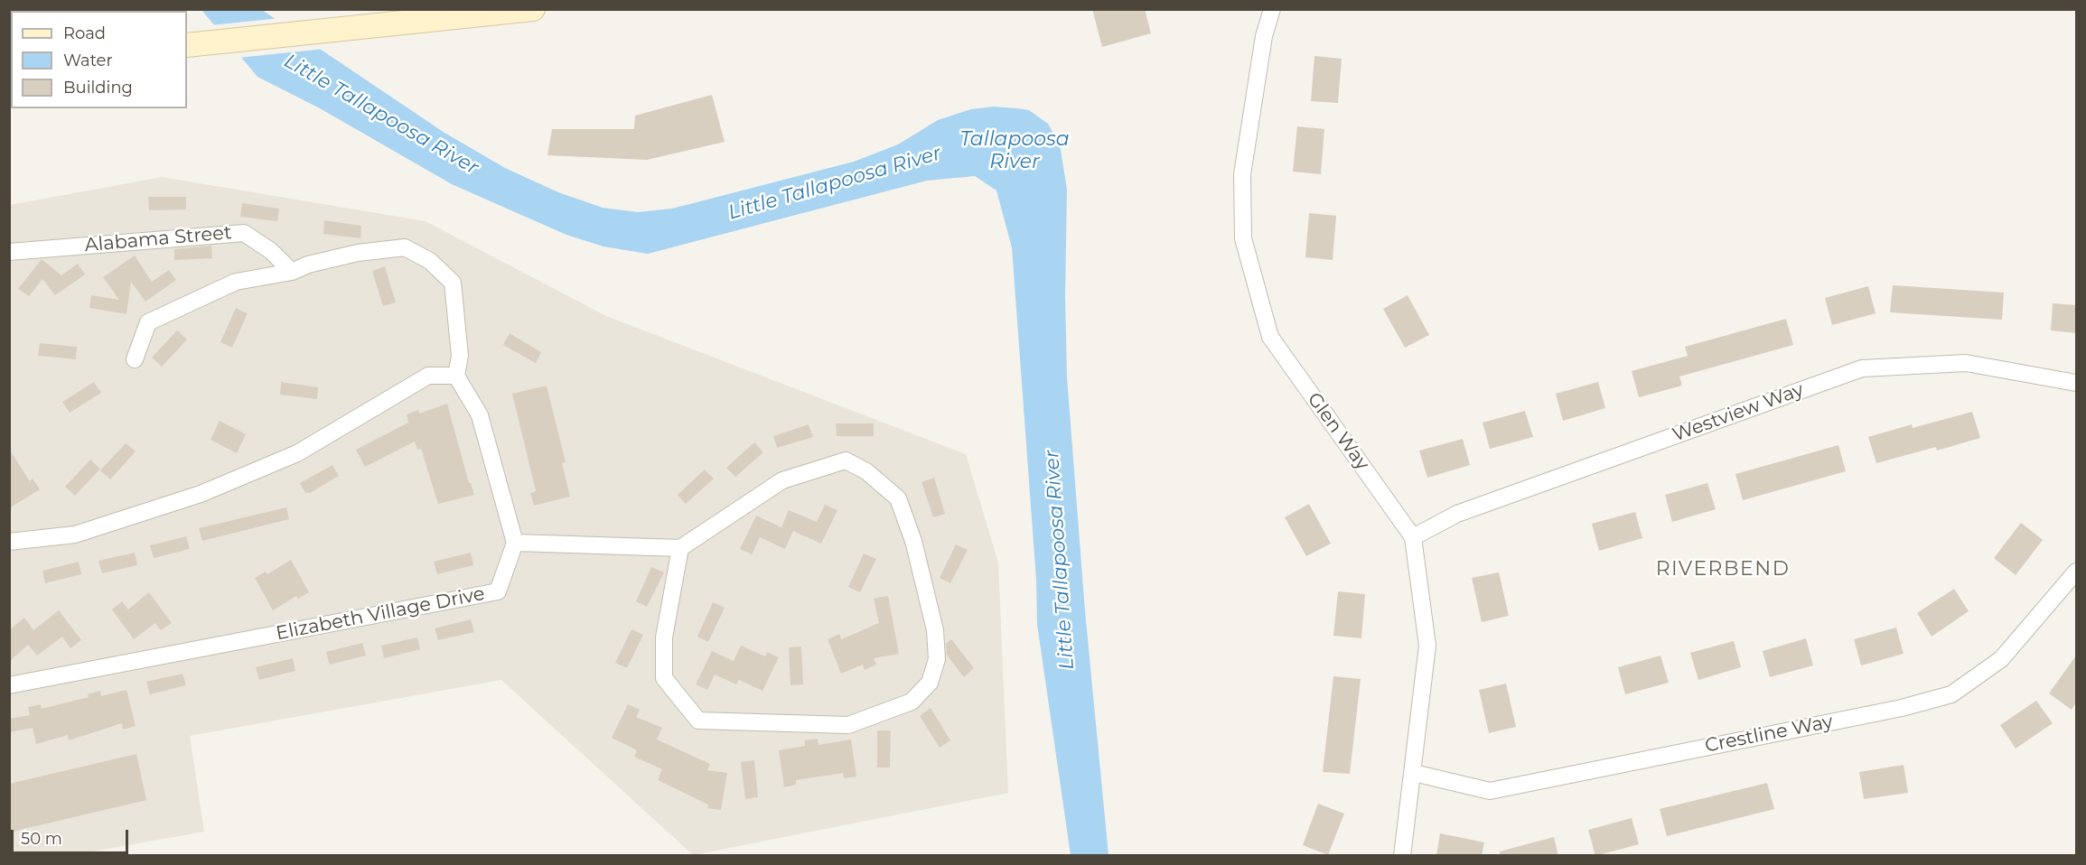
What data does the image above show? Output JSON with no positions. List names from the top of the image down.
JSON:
{
  "streets": {
    "street": [
      "Alabama Street",
      "Westview Way",
      "Glen Way",
      "Elizabeth Village Drive",
      "Crestline Way"
    ]
  },
  "crossings": [
    ["Westview Way", "Glen Way"],
    ["Glen Way", "Crestline Way"]
  ],
  "districts": ["RIVERBEND"],
  "water": ["Little Tallapoosa River", "Tallapoosa River"],
  "legend": ["Road", "Water", "Building"],
  "scale_bar": "50 m"
}
